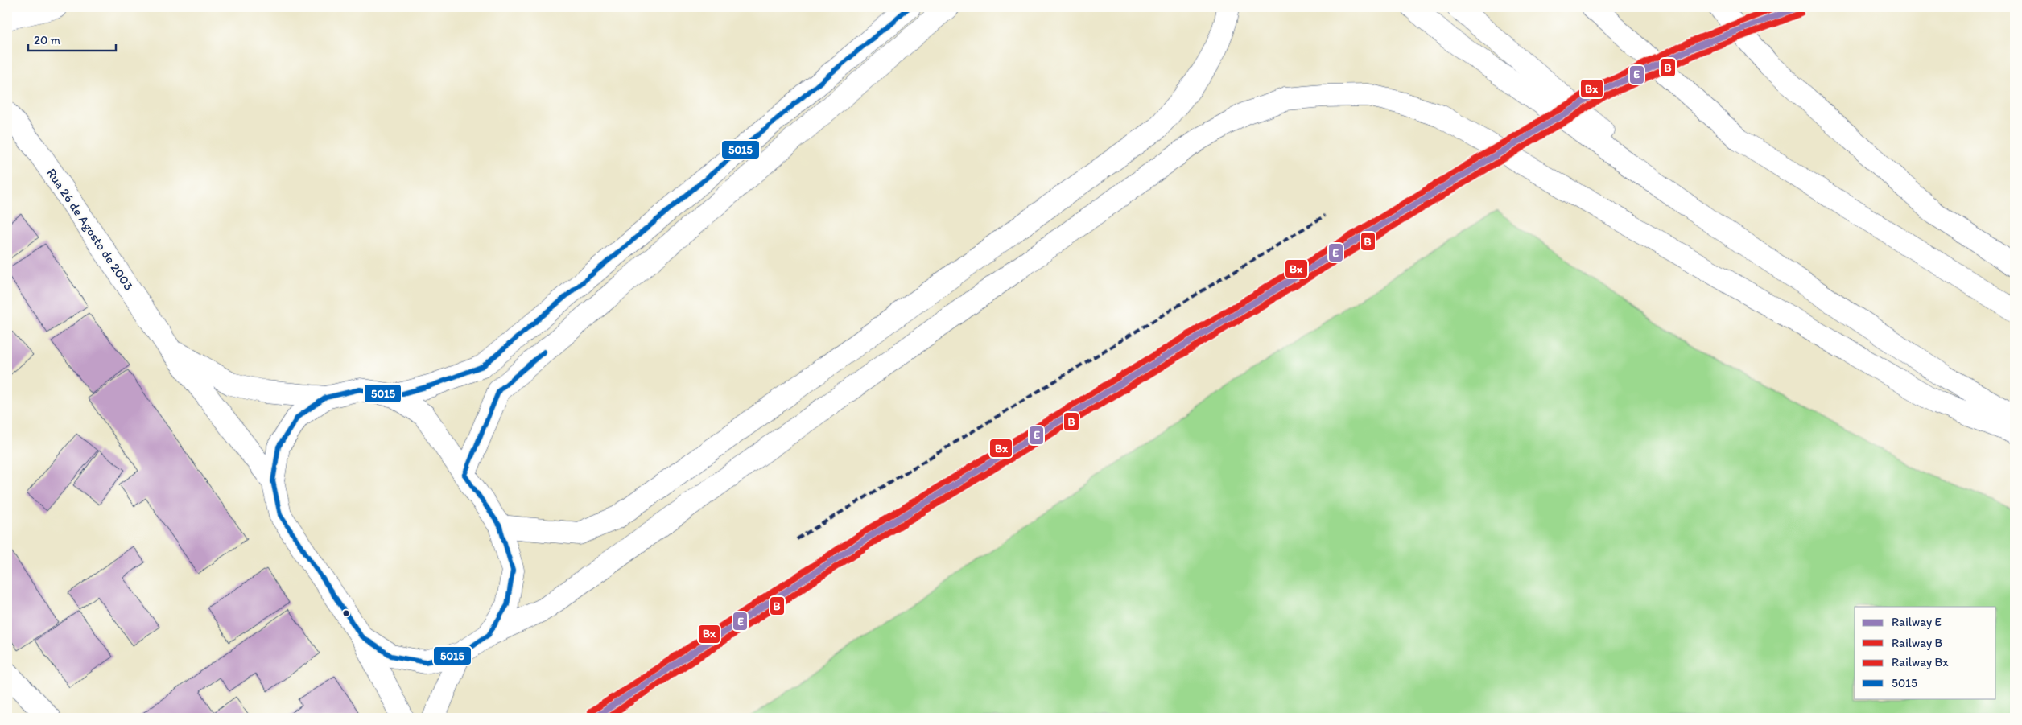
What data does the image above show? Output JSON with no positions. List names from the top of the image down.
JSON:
{
  "streets": {
    "main road": ["Rua 26 de Agosto de 2003"]
  },
  "lines": [
    "rail line E",
    "rail line Bx",
    "transit line 5015",
    "rail line B"
  ],
  "legend": [
    "Railway E",
    "Railway B",
    "Railway Bx",
    "5015"
  ],
  "scale_bar": "20 m"
}
